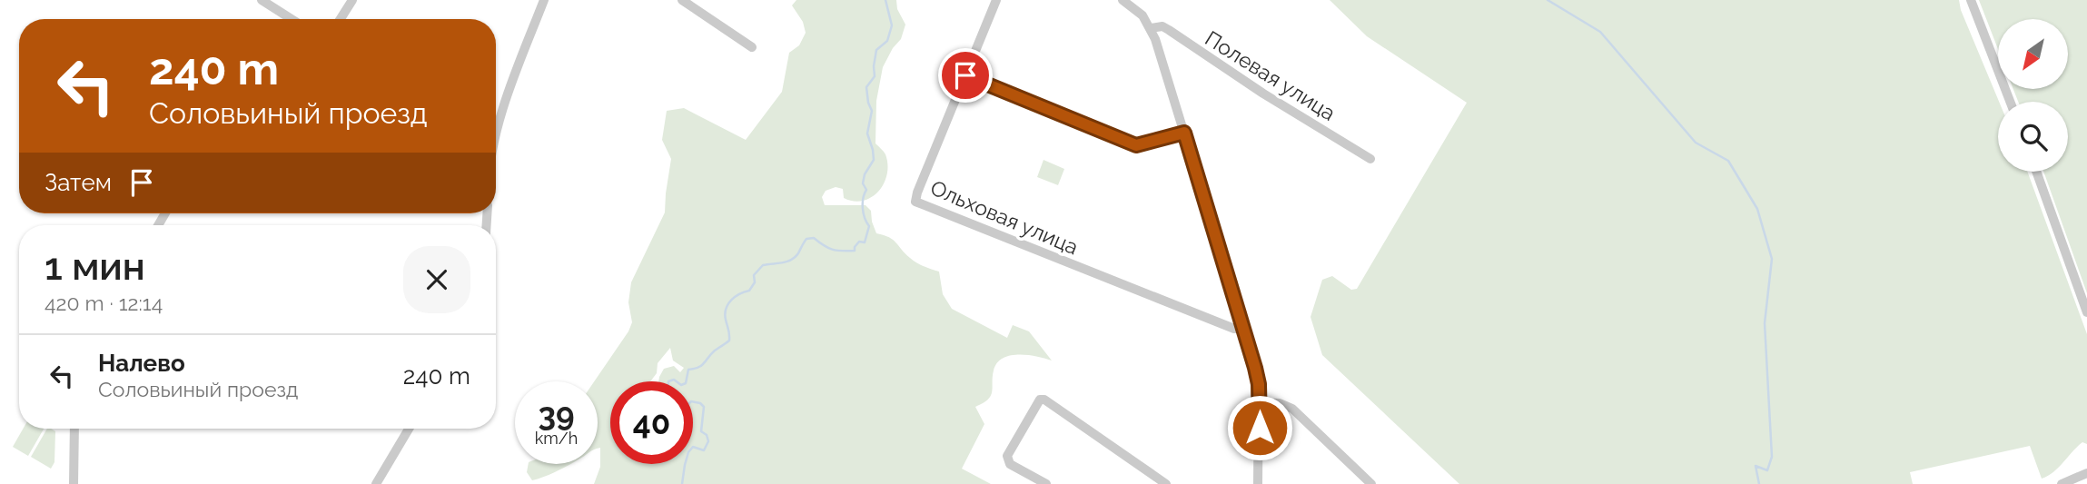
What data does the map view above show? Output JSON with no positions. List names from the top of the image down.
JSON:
{
  "streets": {
    "street": ["Полевая улица", "Ольховая улица"]
  },
  "north": "bottom left",
  "page": {
    "turn": ["240 m", "Соловьиный проезд"],
    "then": "Затем",
    "heading": ["1 мин", "420 m · 12:14"],
    "list": [
      {
        "name": "Налево",
        "note": "Соловьиный проезд",
        "value": "240 m"
      }
    ],
    "speed": "39 km/h",
    "limit": "40"
  }
}
